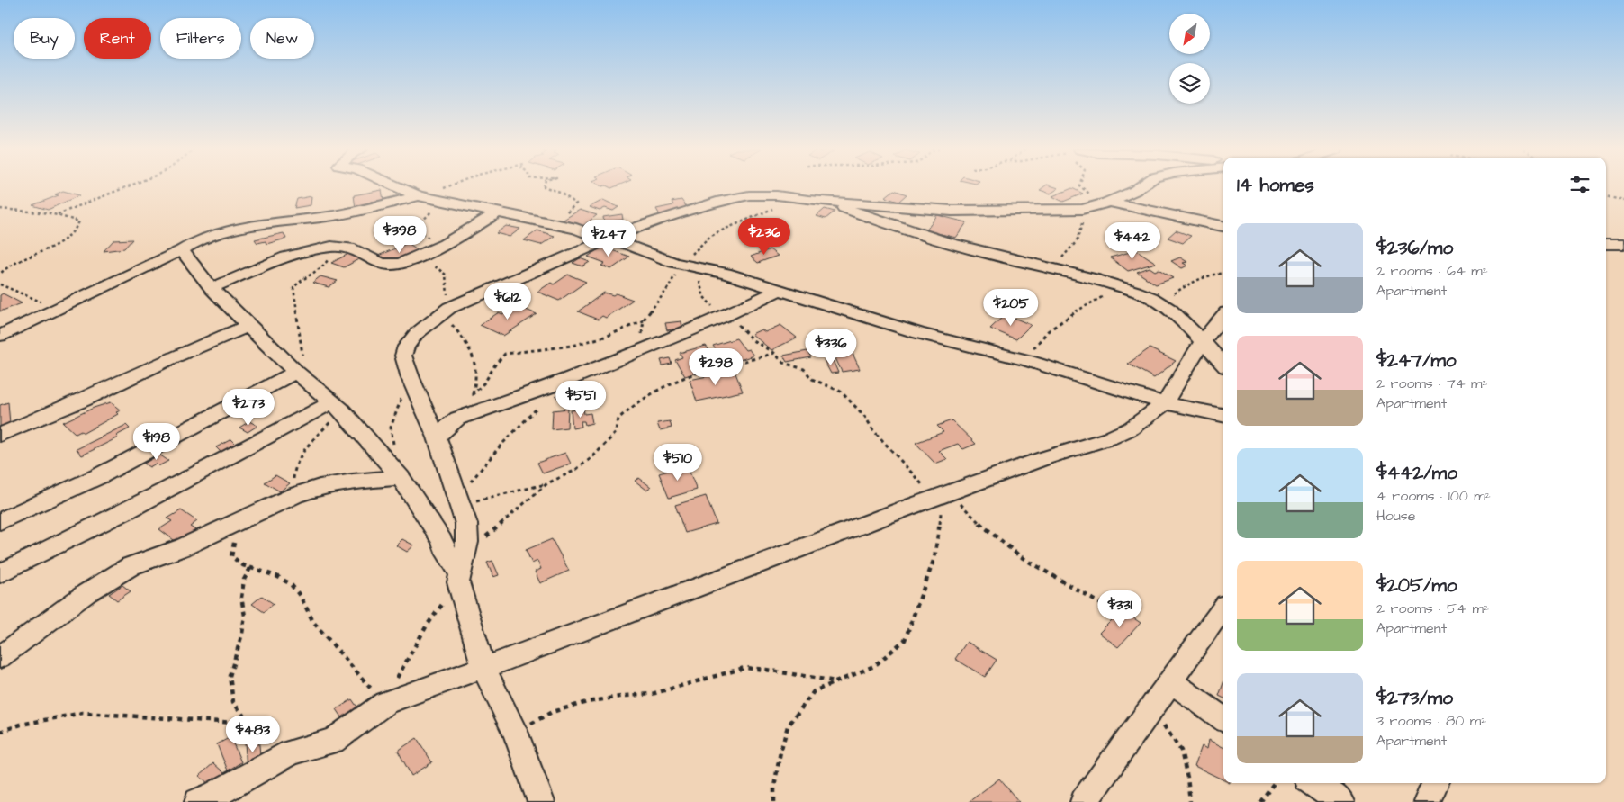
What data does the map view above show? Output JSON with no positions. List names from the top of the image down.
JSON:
{
  "north": "bottom left",
  "page": {
    "chip": [
      "Buy",
      "Rent",
      "Filters",
      "New"
    ],
    "heading": "14 homes",
    "list": [
      {
        "name": "$236/mo",
        "note": "2 rooms · 64 m² · Apartment"
      },
      {
        "name": "$247/mo",
        "note": "2 rooms · 74 m² · Apartment"
      },
      {
        "name": "$442/mo",
        "note": "4 rooms · 100 m² · House"
      },
      {
        "name": "$205/mo",
        "note": "2 rooms · 54 m² · Apartment"
      },
      {
        "name": "$273/mo",
        "note": "3 rooms · 80 m² · Apartment"
      }
    ],
    "price": [
      "$398",
      "$236",
      "$247",
      "$442",
      "$612",
      "$205",
      "$336",
      "$298",
      "$551",
      "$273",
      "$198",
      "$510",
      "$331",
      "$483"
    ]
  }
}
